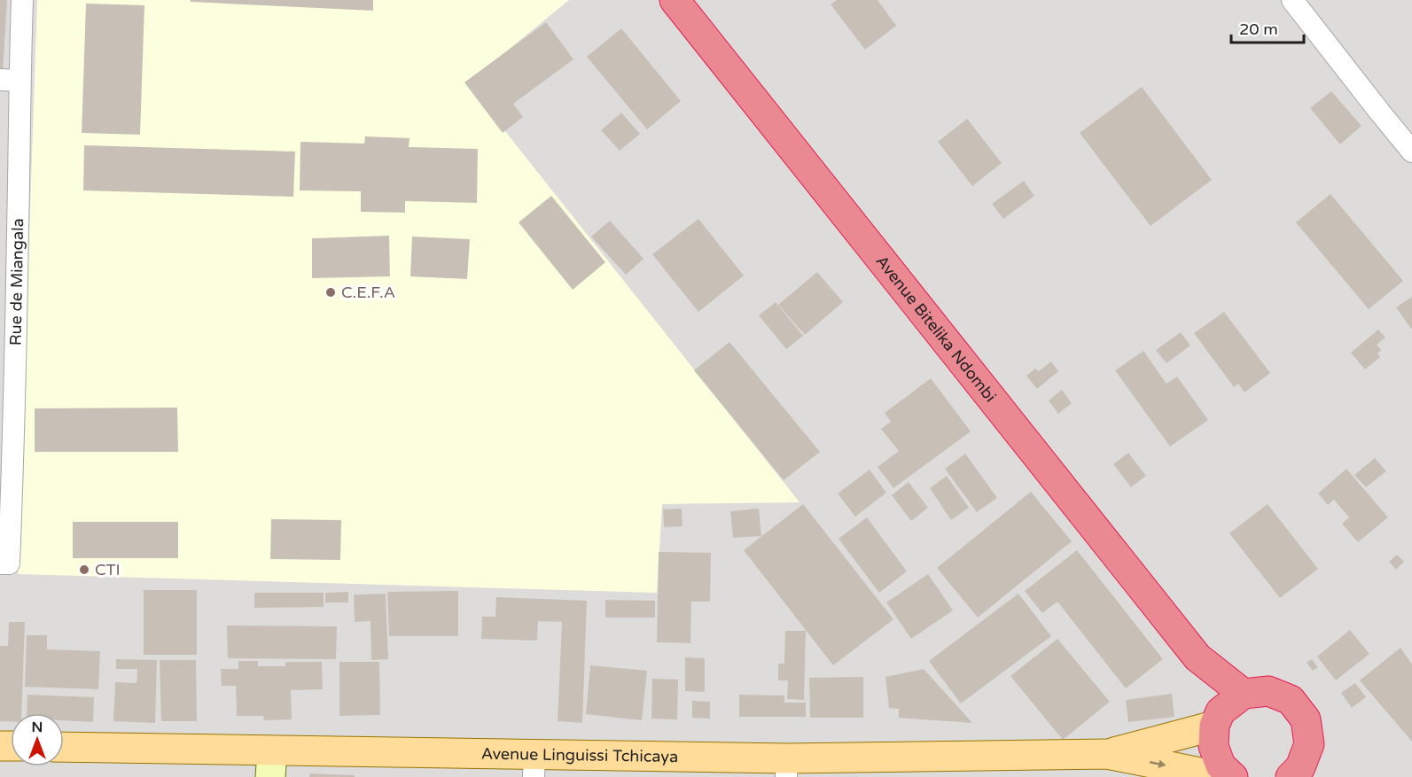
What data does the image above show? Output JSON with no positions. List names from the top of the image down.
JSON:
{
  "streets": {
    "highway": ["Avenue Bitelika Ndombi"],
    "main road": ["Avenue Linguissi Tchicaya"],
    "street": ["Rue de Miangala"]
  },
  "places": ["C.E.F.A", "CTI"],
  "scale_bar": "20 m",
  "north": "top"
}
